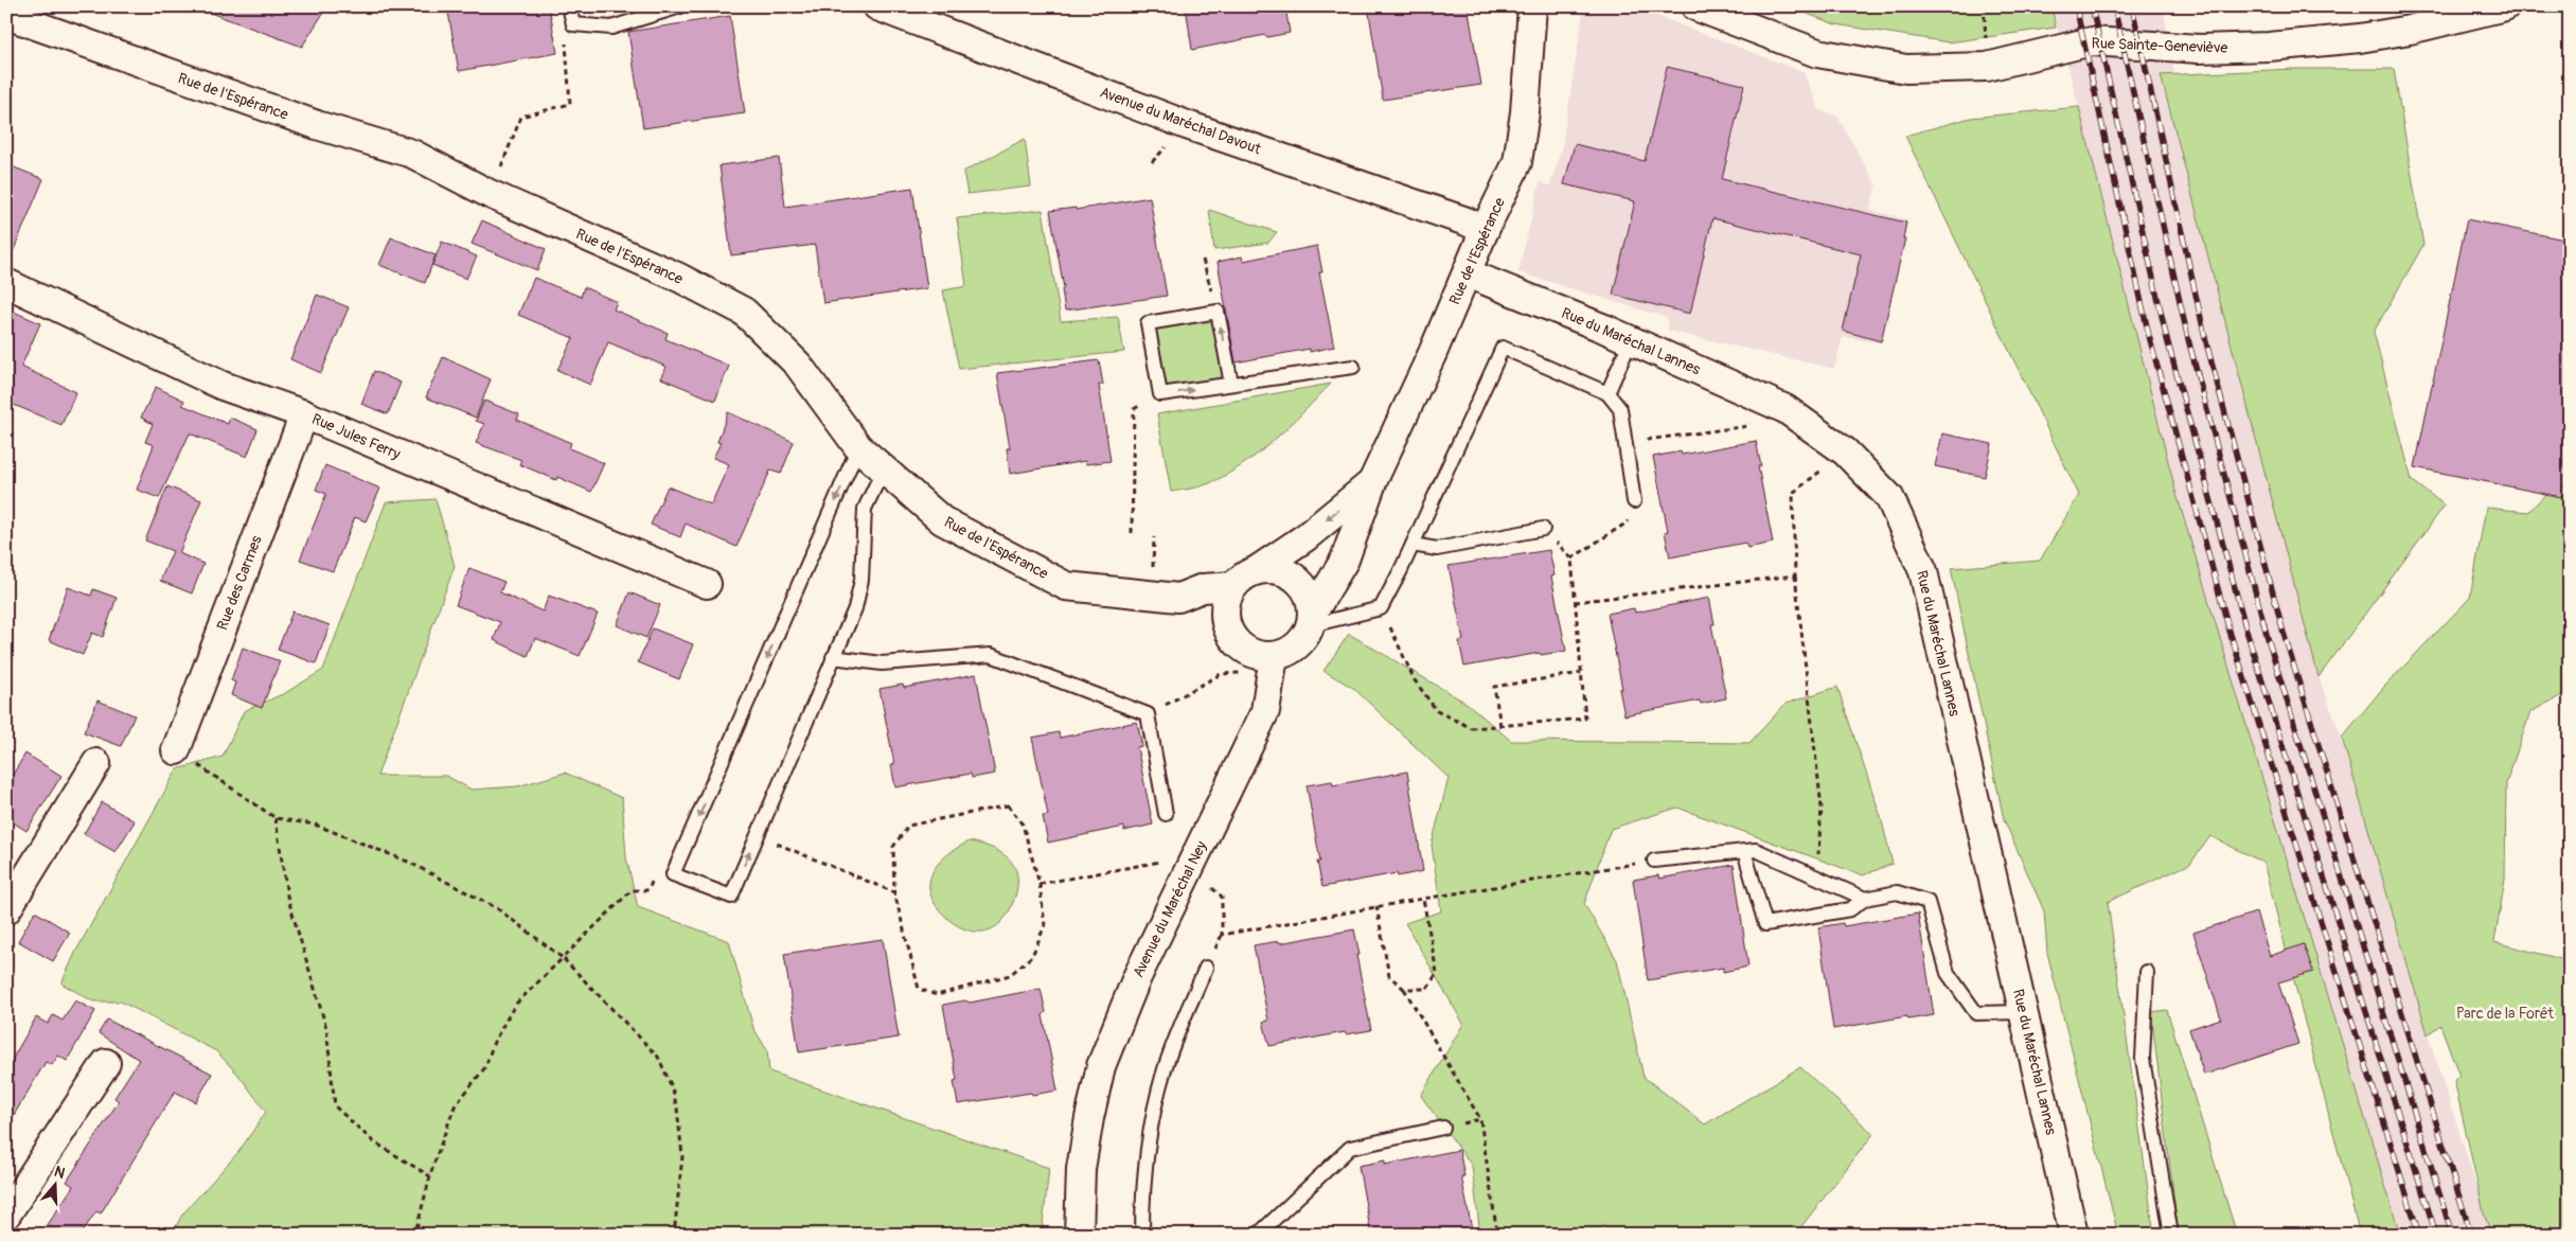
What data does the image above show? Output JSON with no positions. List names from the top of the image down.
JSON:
{
  "streets": {
    "street": [
      "Rue Sainte-Geneviève",
      "Rue de l'Espérance",
      "Avenue du Maréchal Davout",
      "Rue du Maréchal Lannes",
      "Rue Jules Ferry",
      "Rue des Carmes",
      "Avenue du Maréchal Ney"
    ]
  },
  "crossings": [
    ["Rue de l'Espérance", "Avenue du Maréchal Davout"],
    ["Rue de l'Espérance", "Rue du Maréchal Lannes"],
    ["Rue de l'Espérance", "Avenue du Maréchal Ney"],
    ["Rue Jules Ferry", "Rue des Carmes"]
  ],
  "parks": ["Parc de la Forêt"],
  "north": "top"
}
